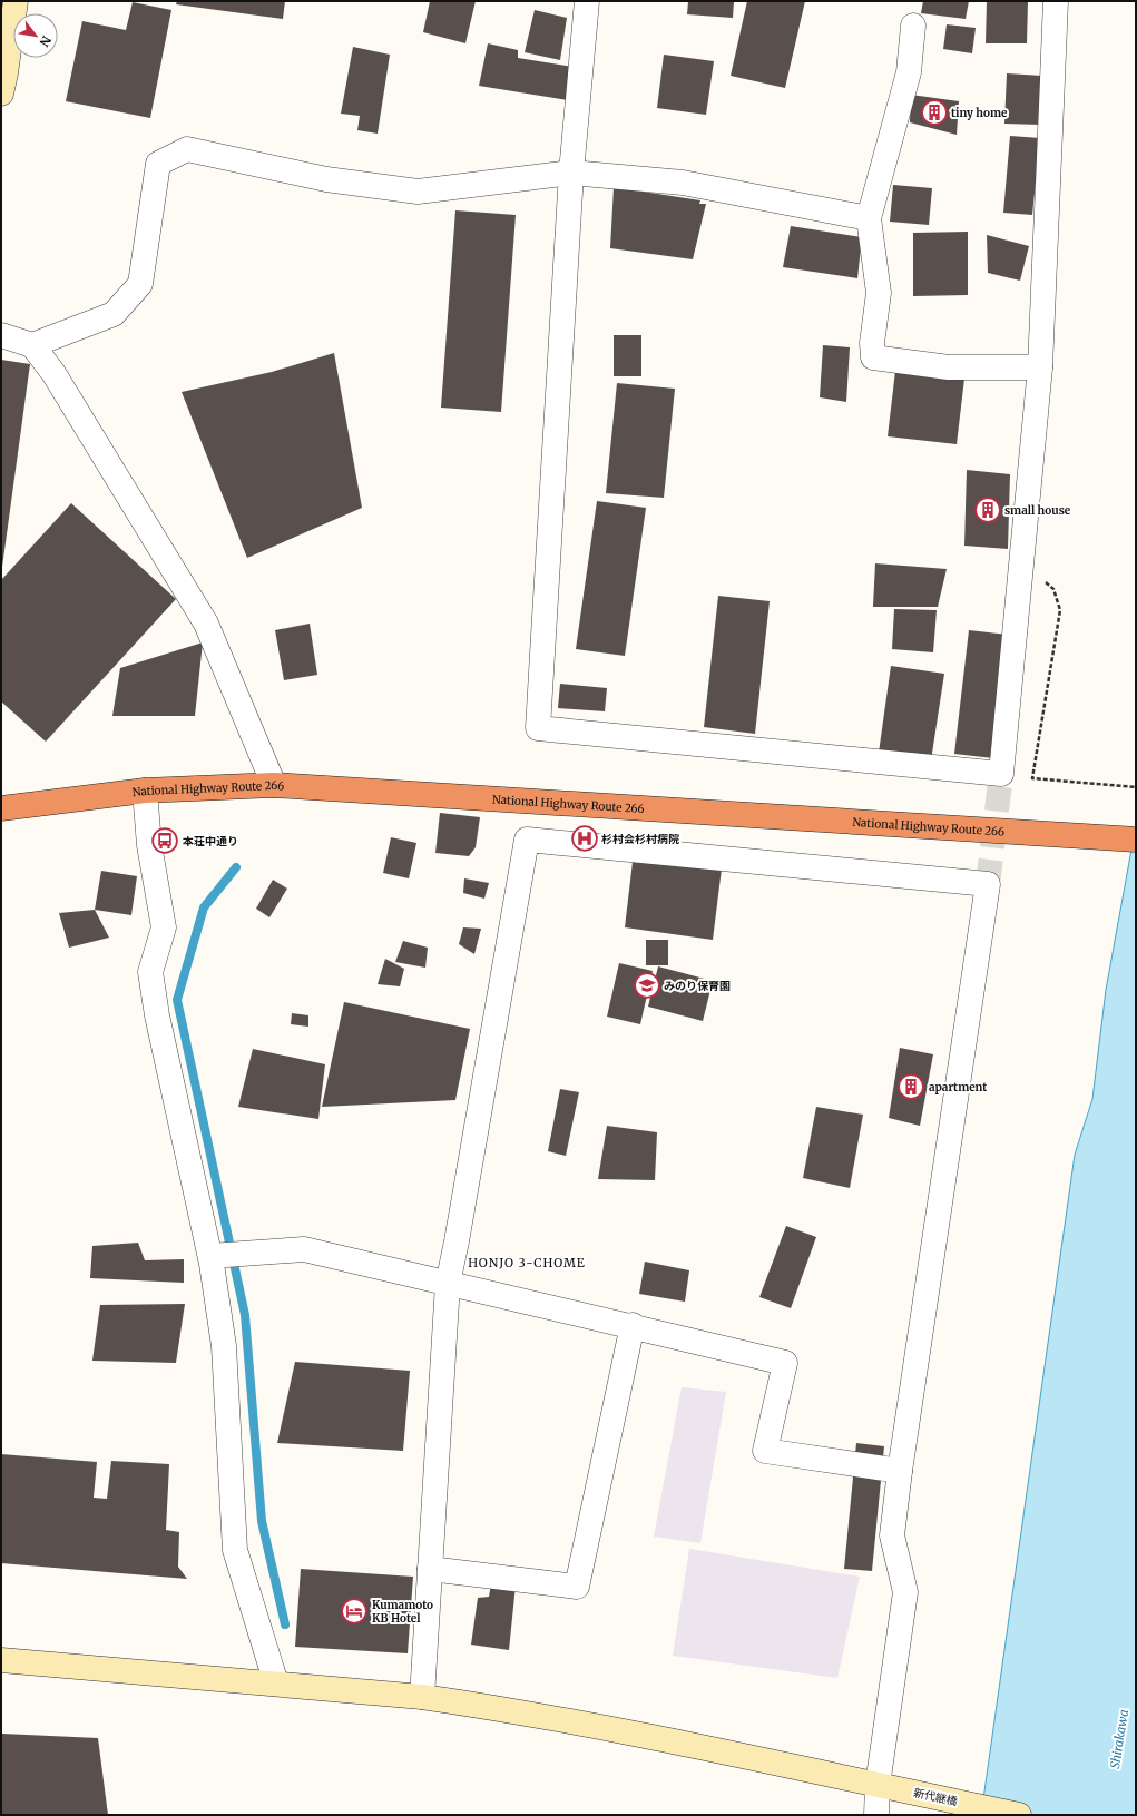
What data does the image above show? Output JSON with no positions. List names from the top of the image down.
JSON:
{
  "streets": {
    "highway": ["National Highway Route 266"],
    "street": ["新代継橋"]
  },
  "districts": ["HONJO 3-CHOME"],
  "water": ["Shirakawa"],
  "places": {
    "building": ["tiny home", "small house", "apartment"],
    "hospital": ["杉村会杉村病院"],
    "bus stop": ["本荘中通り"],
    "school or university": ["みのり保育園"],
    "hotel": ["Kumamoto KB Hotel"]
  },
  "north": "bottom right"
}
